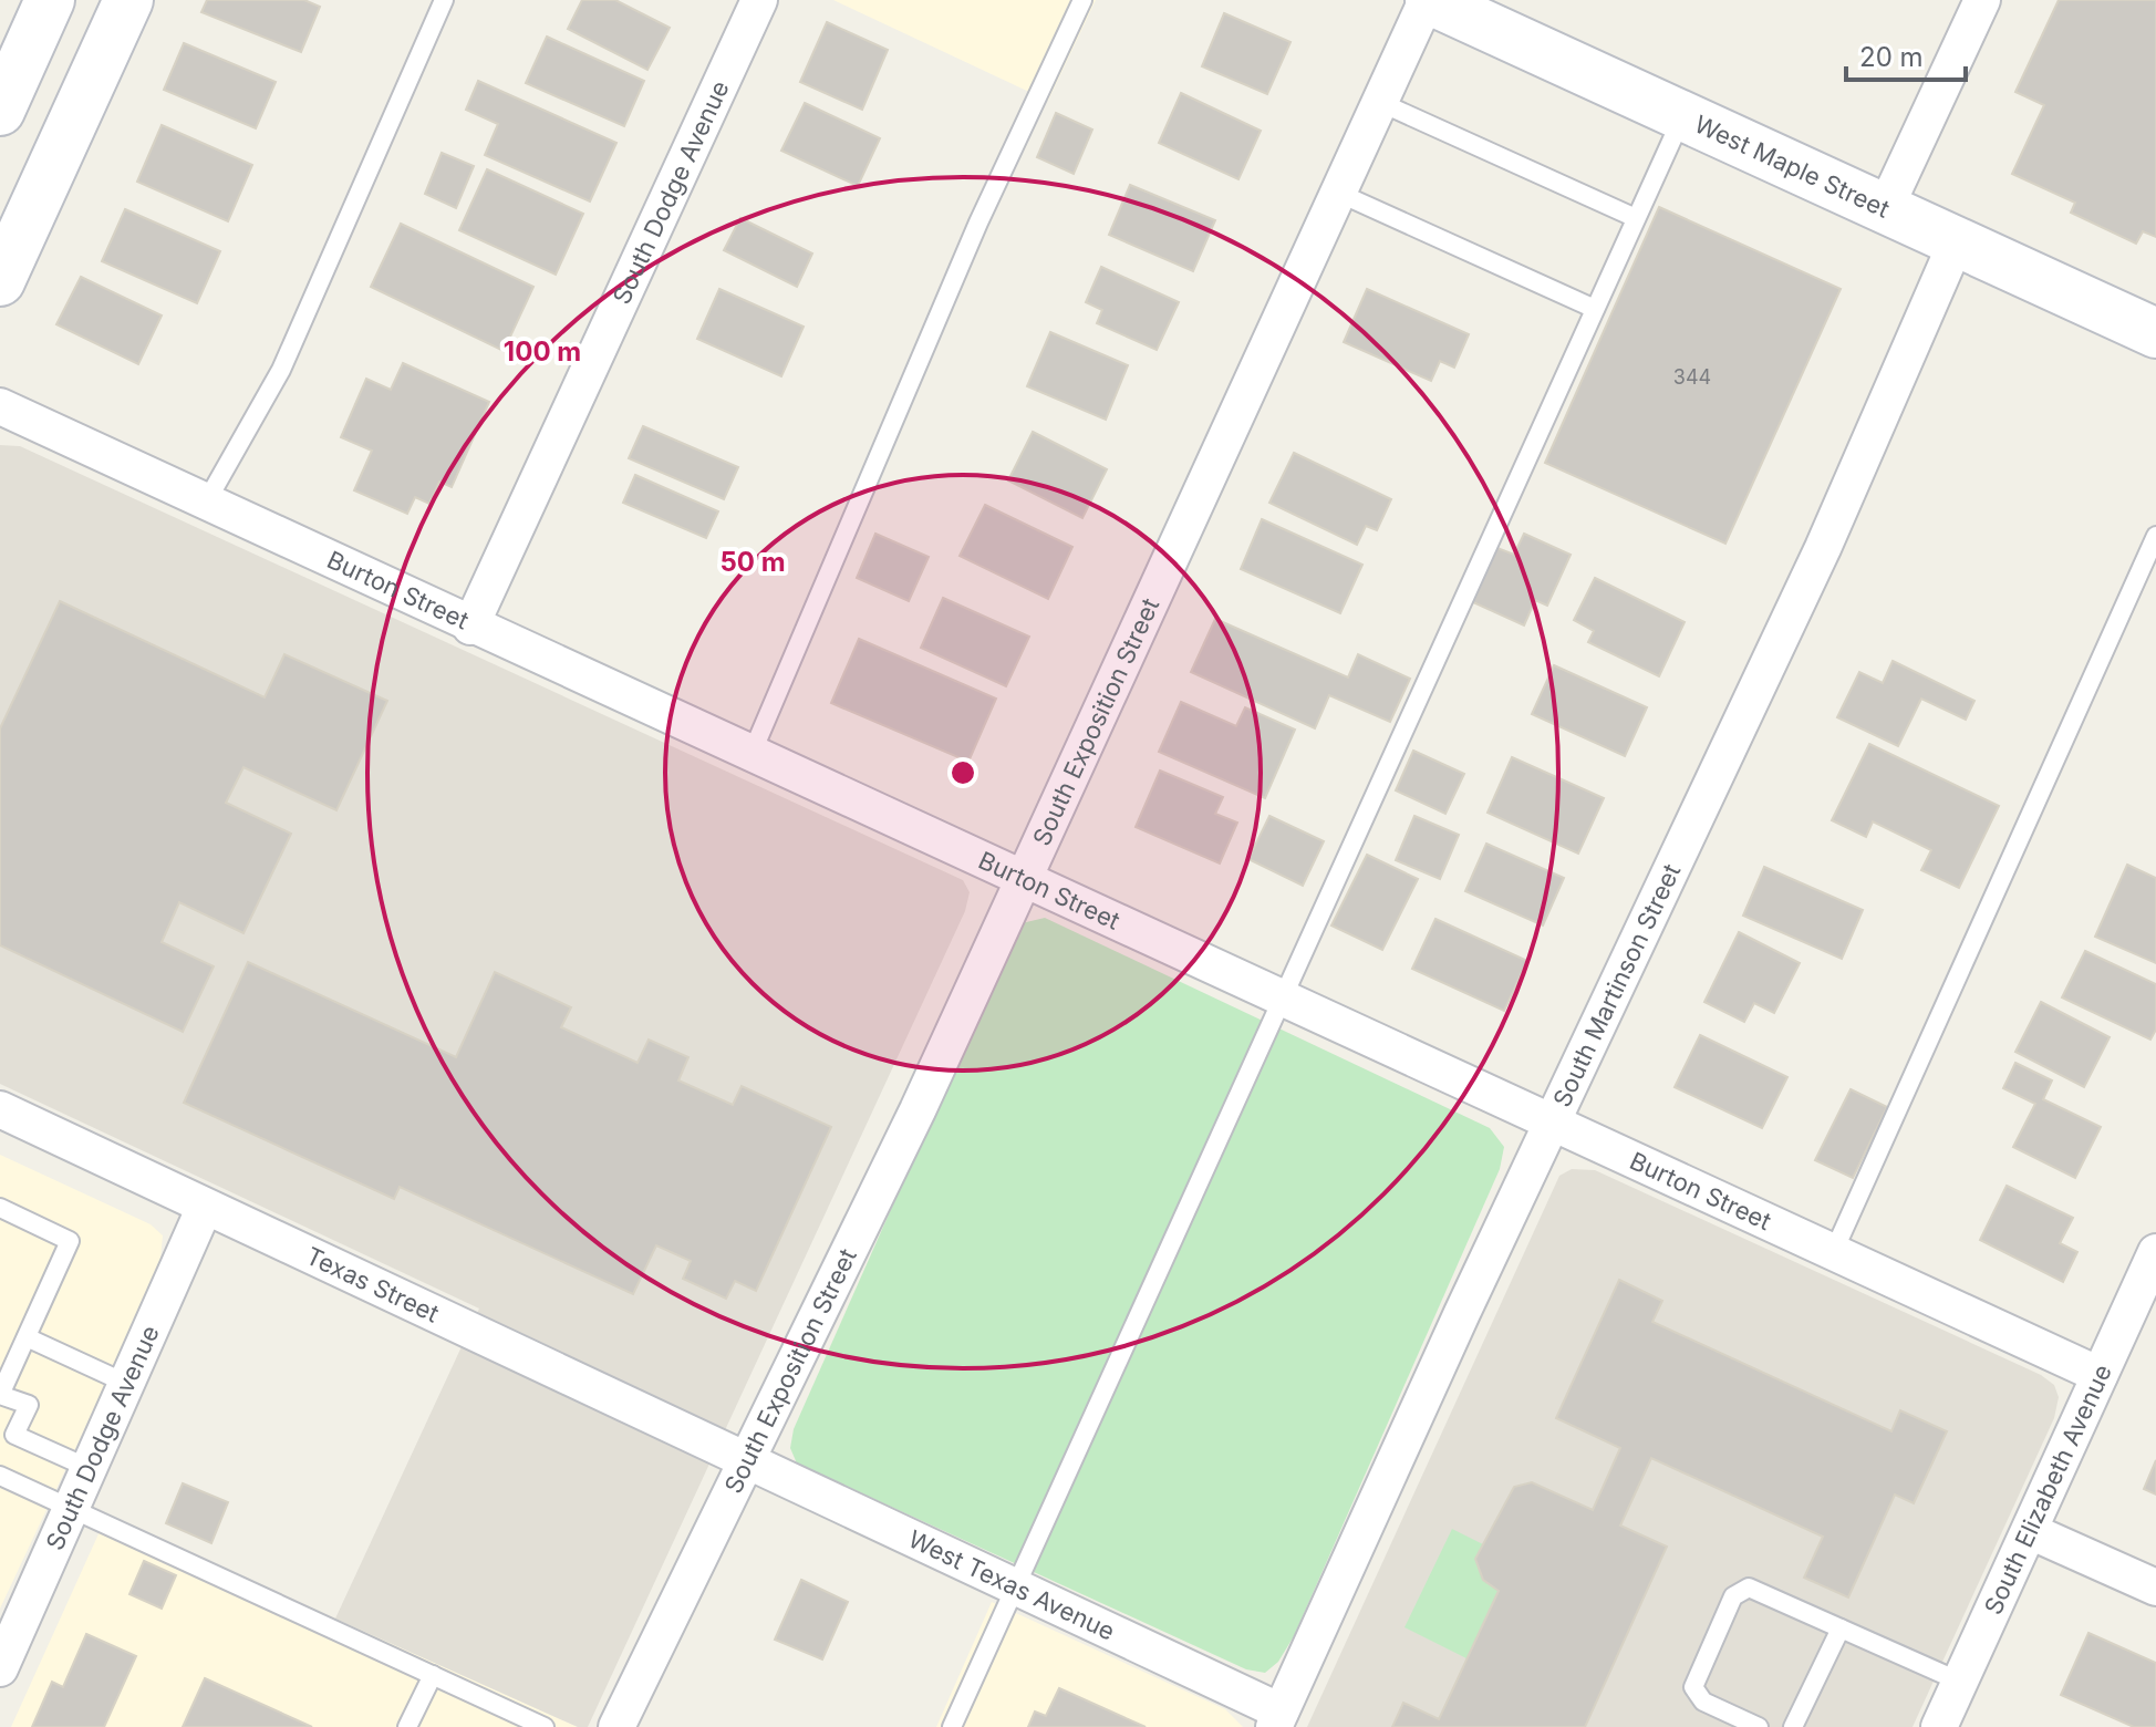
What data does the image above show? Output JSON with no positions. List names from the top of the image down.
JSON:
{
  "streets": {
    "street": [
      "West Maple Street",
      "South Dodge Avenue",
      "Burton Street",
      "South Exposition Street",
      "South Martinson Street",
      "Texas Street",
      "South Elizabeth Avenue",
      "West Texas Avenue"
    ]
  },
  "crossings": [
    ["West Maple Street", "South Exposition Street"],
    ["West Maple Street", "South Martinson Street"],
    ["South Dodge Avenue", "Burton Street"],
    ["South Dodge Avenue", "Texas Street"],
    ["Burton Street", "South Exposition Street"],
    ["Burton Street", "South Martinson Street"],
    ["Burton Street", "South Elizabeth Avenue"],
    ["South Exposition Street", "Texas Street"],
    ["South Exposition Street", "West Texas Avenue"],
    ["South Martinson Street", "West Texas Avenue"],
    ["Texas Street", "West Texas Avenue"]
  ],
  "house_numbers": ["344"],
  "scale_bar": "20 m",
  "rings": ["100 m", "50 m"]
}
